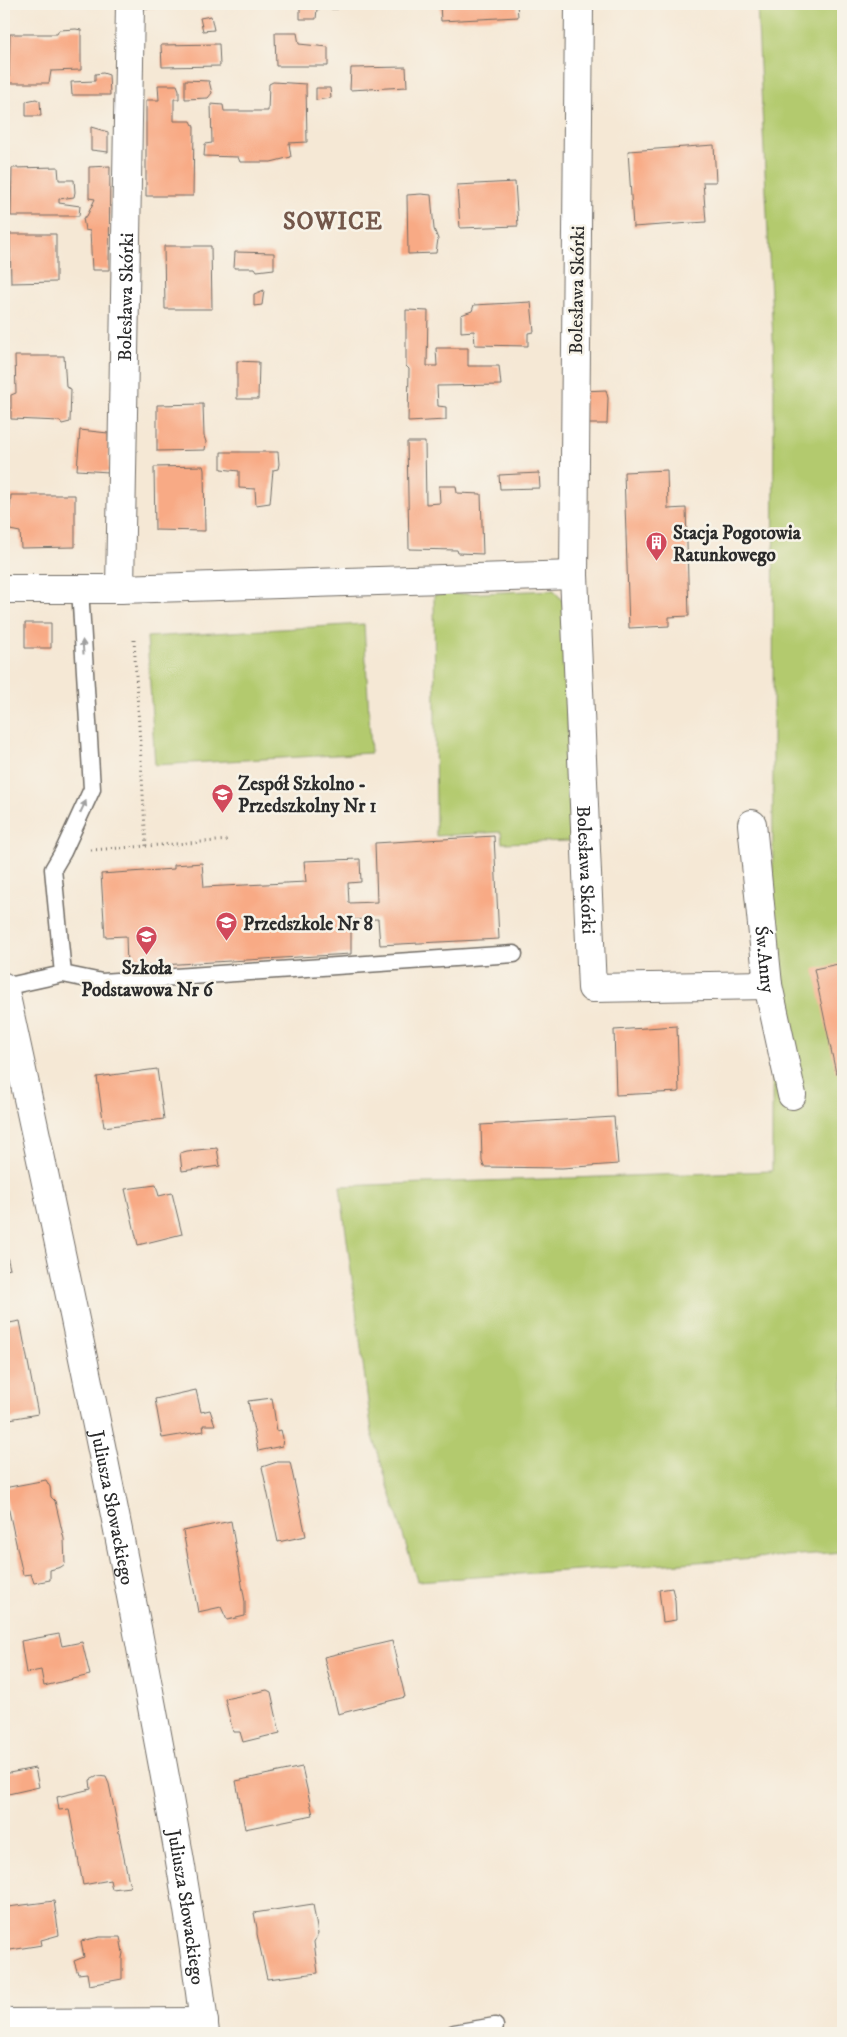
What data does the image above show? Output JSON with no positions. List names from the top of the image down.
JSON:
{
  "streets": {
    "street": ["Bolesława Skórki", "Św.Anny", "Juliusza Słowackiego"]
  },
  "crossings": [
    ["Bolesława Skórki", "Św.Anny"]
  ],
  "districts": ["SOWICE"],
  "places": {
    "building": ["Stacja Pogotowia Ratunkowego"],
    "school or university": ["Zespół Szkolno - Przedszkolny Nr 1", "Przedszkole Nr 8", "Szkoła Podstawowa Nr 6"]
  }
}
